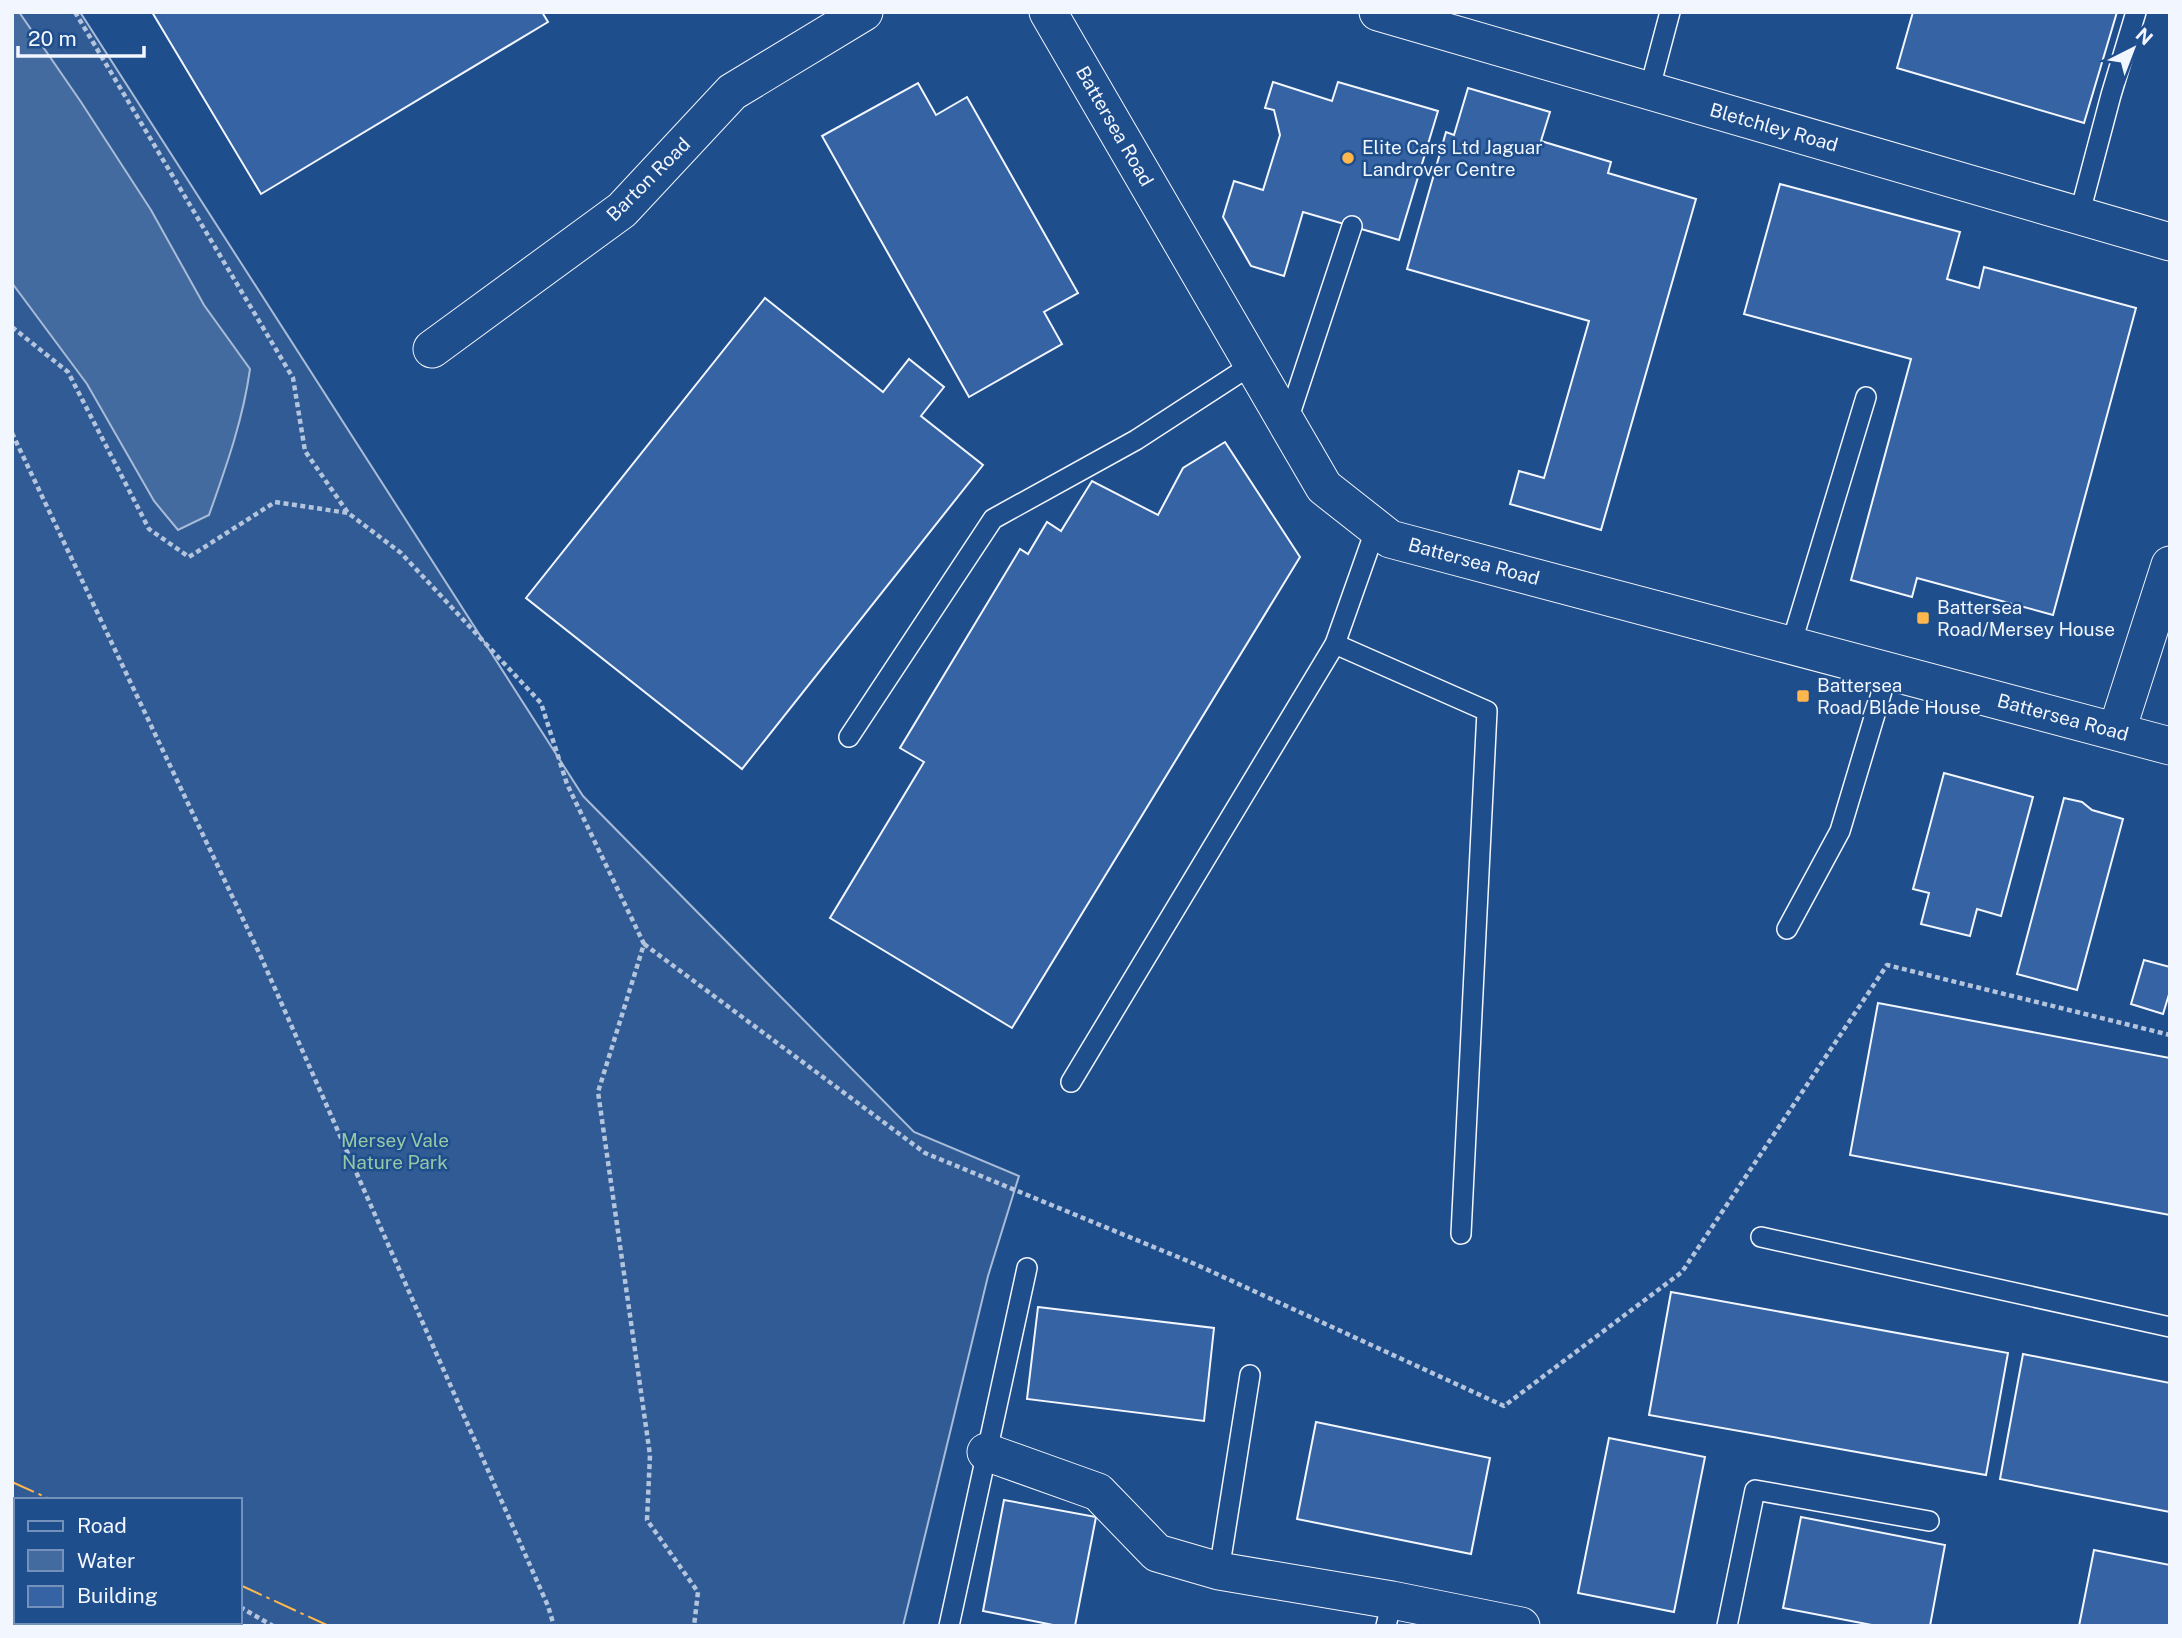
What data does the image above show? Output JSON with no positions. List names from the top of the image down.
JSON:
{
  "streets": {
    "street": ["Battersea Road", "Bletchley Road", "Barton Road"]
  },
  "parks": ["Mersey Vale Nature Park"],
  "places": {
    "other": ["Elite Cars Ltd Jaguar Landrover Centre"],
    "transit": ["Battersea Road/Mersey House", "Battersea Road/Blade House"]
  },
  "legend": ["Road", "Water", "Building"],
  "scale_bar": "20 m",
  "north": "top right"
}
